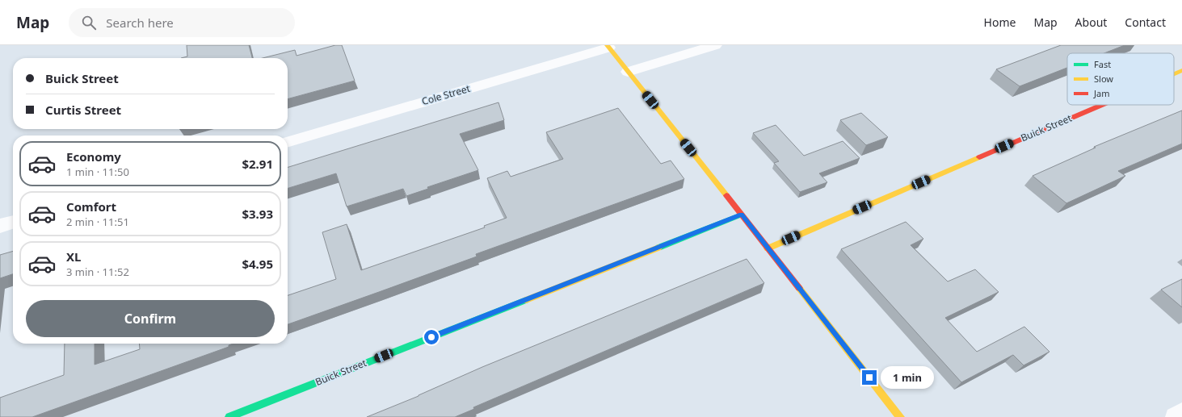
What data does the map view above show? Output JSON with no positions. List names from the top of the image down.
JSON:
{
  "streets": {
    "street": ["Cole Street", "Buick Street"]
  },
  "legend": ["Fast", "Slow", "Jam"],
  "page": {
    "header": "Map",
    "search": "Search here",
    "nav": [
      "Home",
      "Map",
      "About",
      "Contact"
    ],
    "banner": ["Buick Street", "Curtis Street"],
    "list": [
      {
        "name": "Economy",
        "note": "1 min · 11:50",
        "value": "$2.91"
      },
      {
        "name": "Comfort",
        "note": "2 min · 11:51",
        "value": "$3.93"
      },
      {
        "name": "XL",
        "note": "3 min · 11:52",
        "value": "$4.95"
      }
    ],
    "buttons": "Confirm",
    "bubble": "1 min"
  }
}
